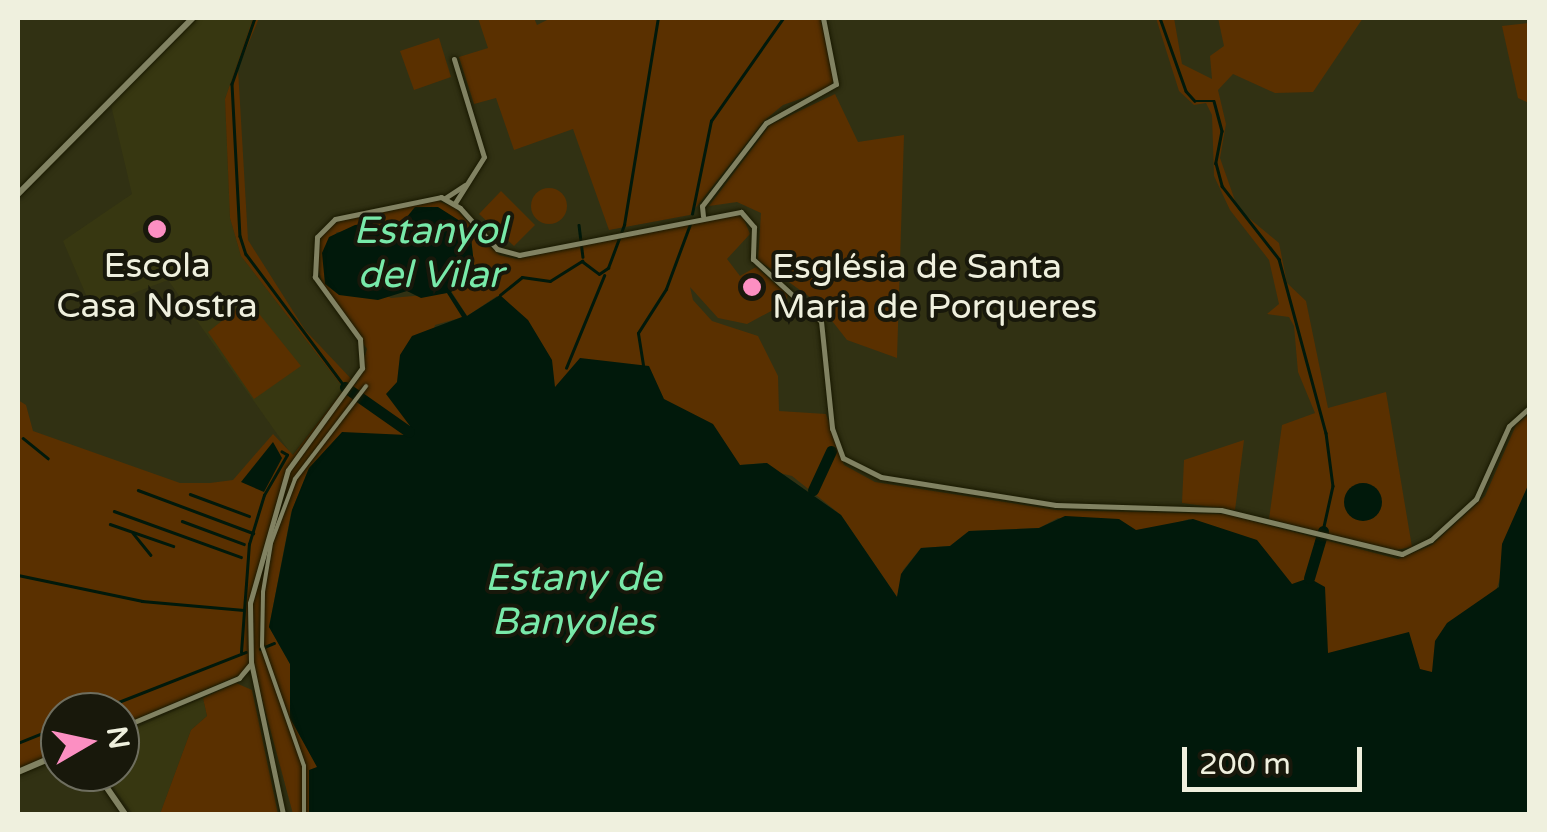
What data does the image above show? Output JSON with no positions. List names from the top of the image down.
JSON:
{
  "water": ["Estanyol del Vilar", "Estany de Banyoles"],
  "places": ["Escola Casa Nostra", "Església de Santa Maria de Porqueres"],
  "scale_bar": "200 m",
  "north": "right"
}
